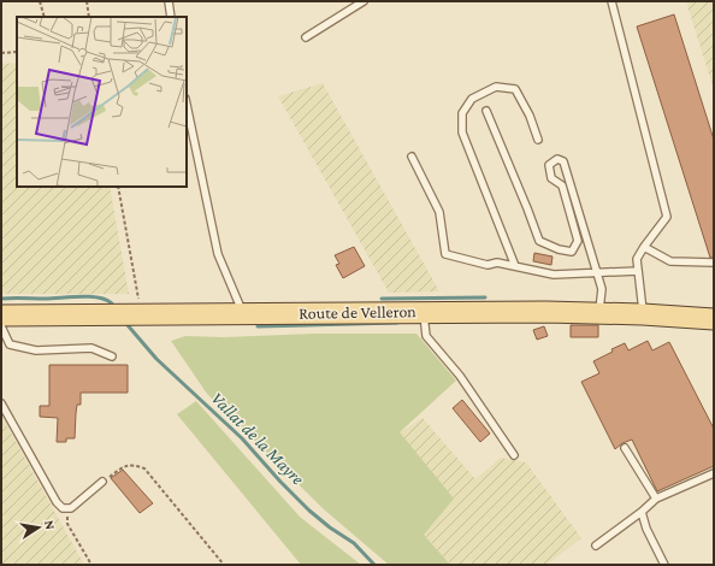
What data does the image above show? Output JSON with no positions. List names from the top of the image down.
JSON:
{
  "streets": {
    "main road": ["Route de Velleron"]
  },
  "water": ["Vallat de la Mayre"],
  "north": "right"
}
